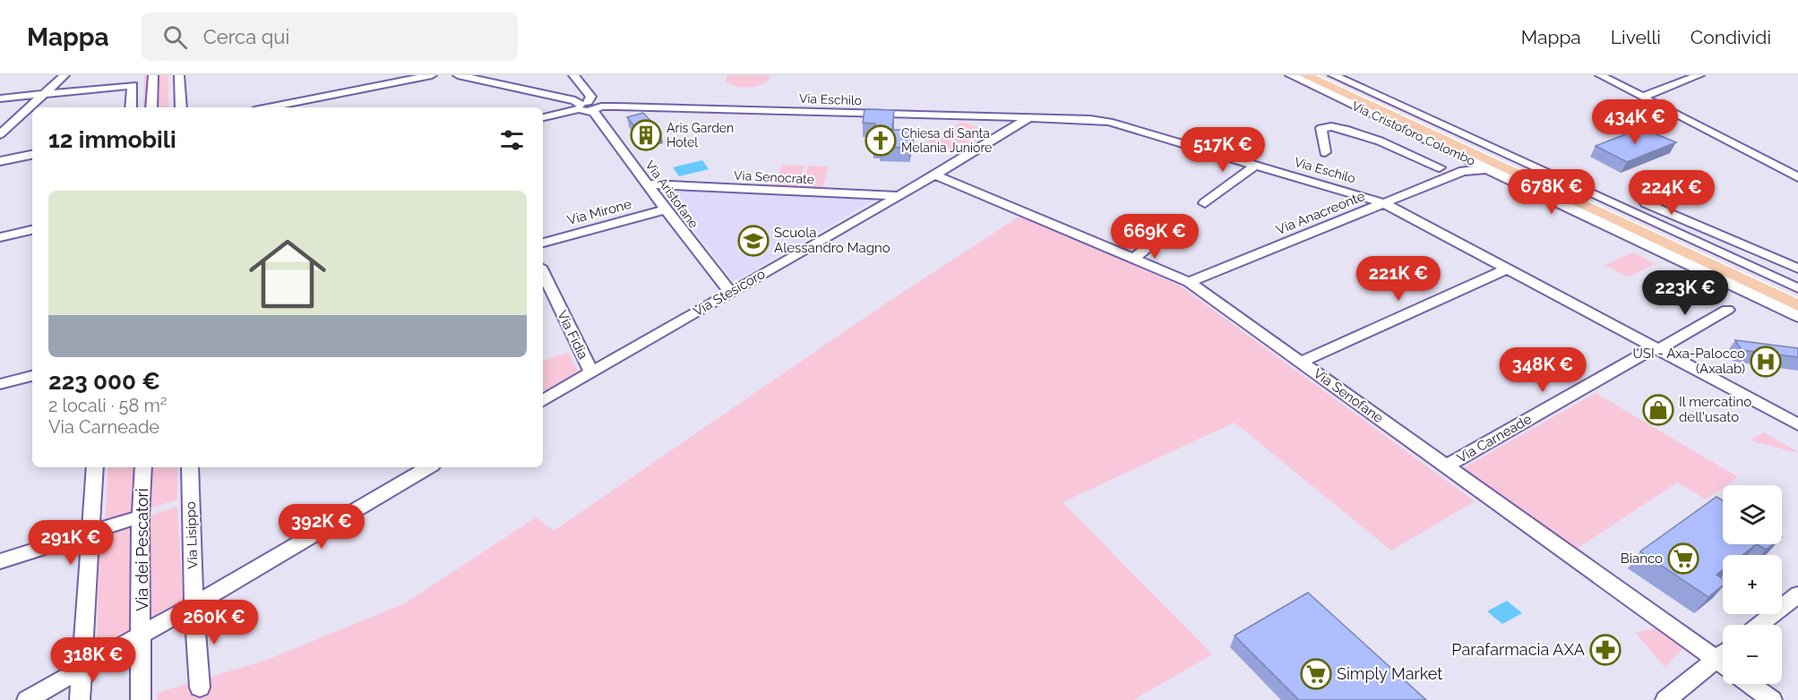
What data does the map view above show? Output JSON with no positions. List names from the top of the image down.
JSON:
{
  "streets": {
    "main road": ["Via Cristoforo Colombo"],
    "street": [
      "Via Eschilo",
      "Via Senocrate",
      "Via Aristofane",
      "Via Mirone",
      "Via Anacreonte",
      "Via Stesicoro",
      "Via Fidia",
      "Via Senofane",
      "Via Carneade",
      "Via Lisippo",
      "Via dei Pescatori"
    ]
  },
  "crossings": [
    ["Via Eschilo", "Via Aristofane"],
    ["Via Eschilo", "Via Anacreonte"],
    ["Via Eschilo", "Via Stesicoro"],
    ["Via Eschilo", "Via Carneade"],
    ["Via Cristoforo Colombo", "Via Anacreonte"],
    ["Via Senocrate", "Via Aristofane"],
    ["Via Senocrate", "Via Stesicoro"],
    ["Via Aristofane", "Via Mirone"],
    ["Via Aristofane", "Via Stesicoro"],
    ["Via Anacreonte", "Via Senofane"],
    ["Via Stesicoro", "Via Fidia"],
    ["Via Stesicoro", "Via Senofane"],
    ["Via Senofane", "Via Carneade"]
  ],
  "places": {
    "building": ["Aris Garden Hotel"],
    "church": ["Chiesa di Santa Melania Juniore"],
    "school or university": ["Scuola Alessandro Magno"],
    "hospital": ["USI - Axa-Palocco (Axalab)"],
    "shop": ["Il mercatino dell'usato"],
    "supermarket": ["Bianco", "Simply Market"],
    "pharmacy": ["Parafarmacia AXA"]
  },
  "page": {
    "header": "Mappa",
    "search": "Cerca qui",
    "nav": ["Mappa", "Livelli", "Condividi"],
    "price": [
      "434K €",
      "517K €",
      "678K €",
      "224K €",
      "669K €",
      "221K €",
      "223K €",
      "348K €",
      "392K €",
      "291K €",
      "260K €",
      "318K €"
    ],
    "heading": "12 immobili",
    "list": [
      {
        "name": "223 000 €",
        "note": "2 locali · 58 m² · Via Carneade"
      }
    ],
    "map_buttons": ["+", "−"]
  }
}
